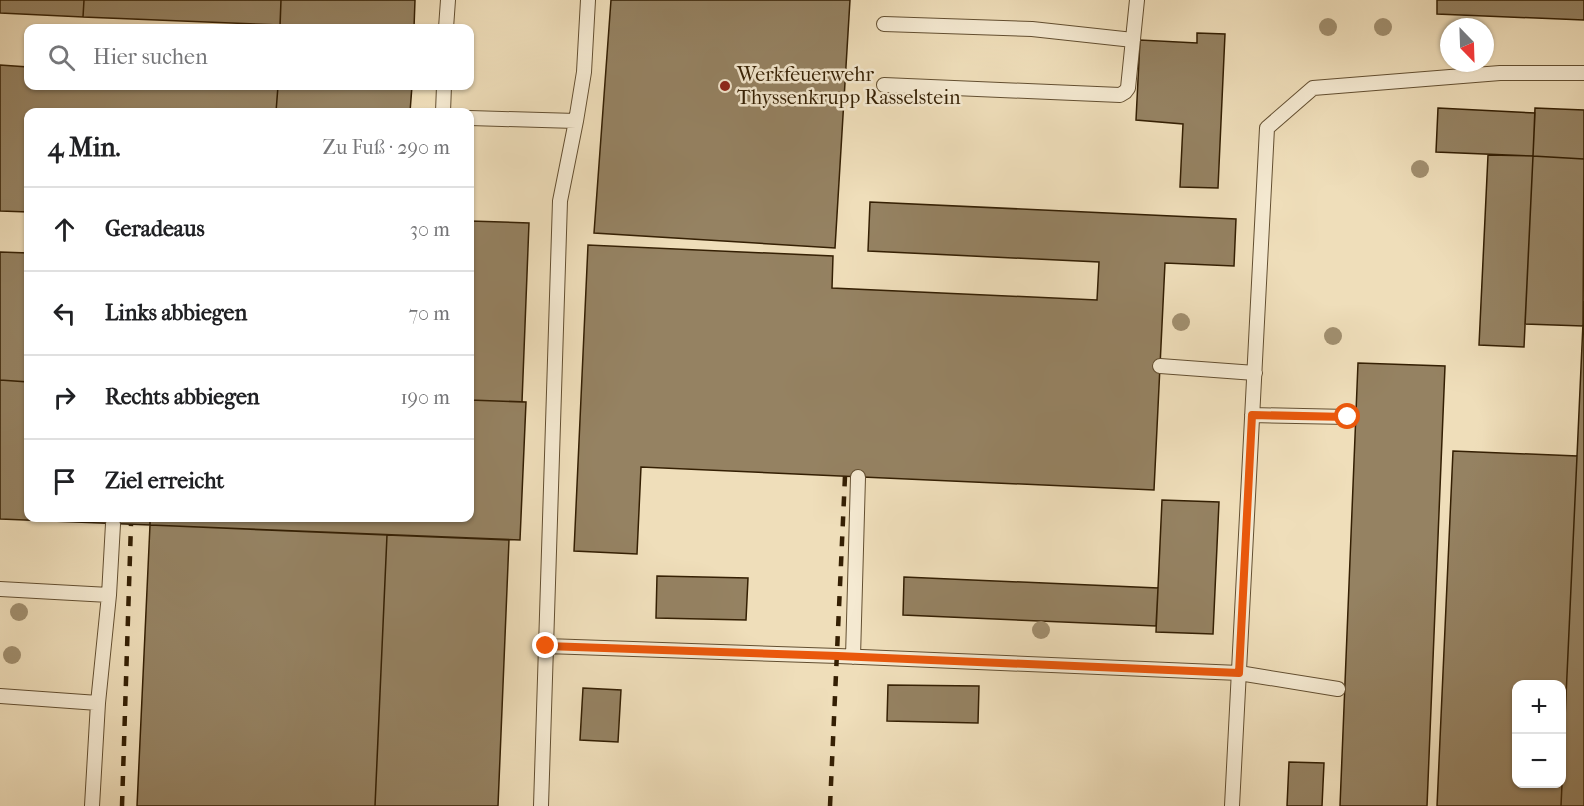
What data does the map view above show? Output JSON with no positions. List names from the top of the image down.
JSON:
{
  "places": ["Werkfeuerwehr Thyssenkrupp Rasselstein"],
  "north": "bottom right",
  "page": {
    "search": "Hier suchen",
    "heading": ["4 Min.", "Zu Fuß · 290 m"],
    "list": [
      ["Geradeaus", "30 m"],
      ["Links abbiegen", "70 m"],
      ["Rechts abbiegen", "190 m"],
      "Ziel erreicht"
    ],
    "map_buttons": ["+", "−"]
  }
}
